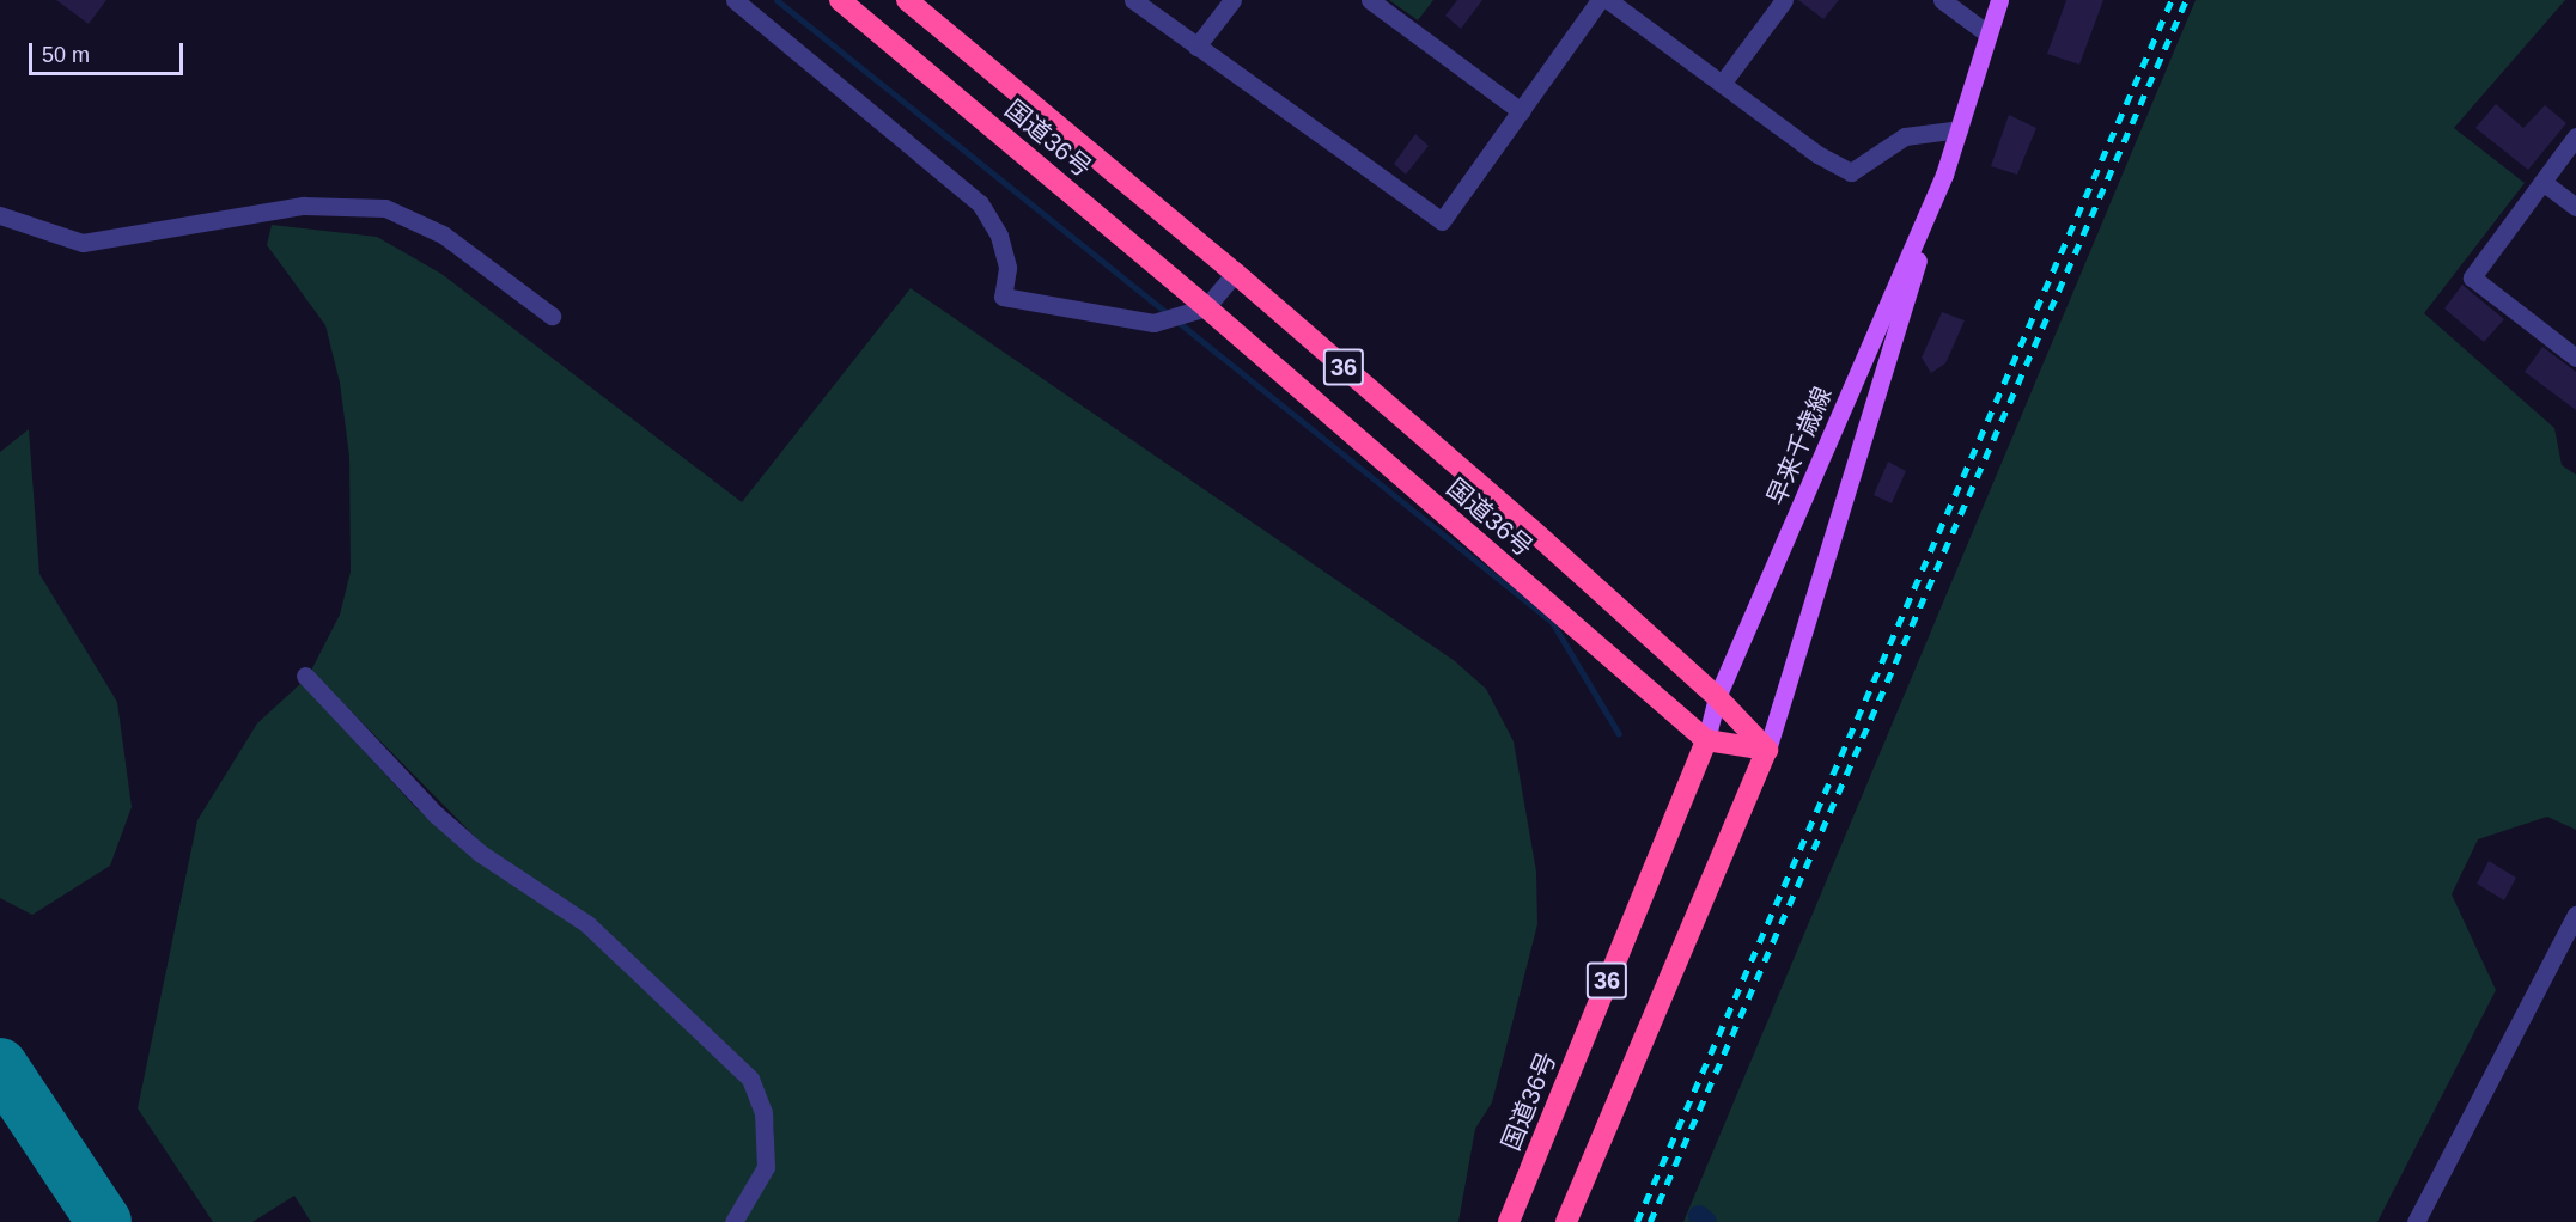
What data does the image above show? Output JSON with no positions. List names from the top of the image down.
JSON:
{
  "streets": {
    "highway": ["国道36号", "36"],
    "main road": ["早来千歳線"]
  },
  "crossings": [
    ["国道36号", "36"],
    ["国道36号", "早来千歳線"],
    ["36", "早来千歳線"]
  ],
  "scale_bar": "50 m"
}
